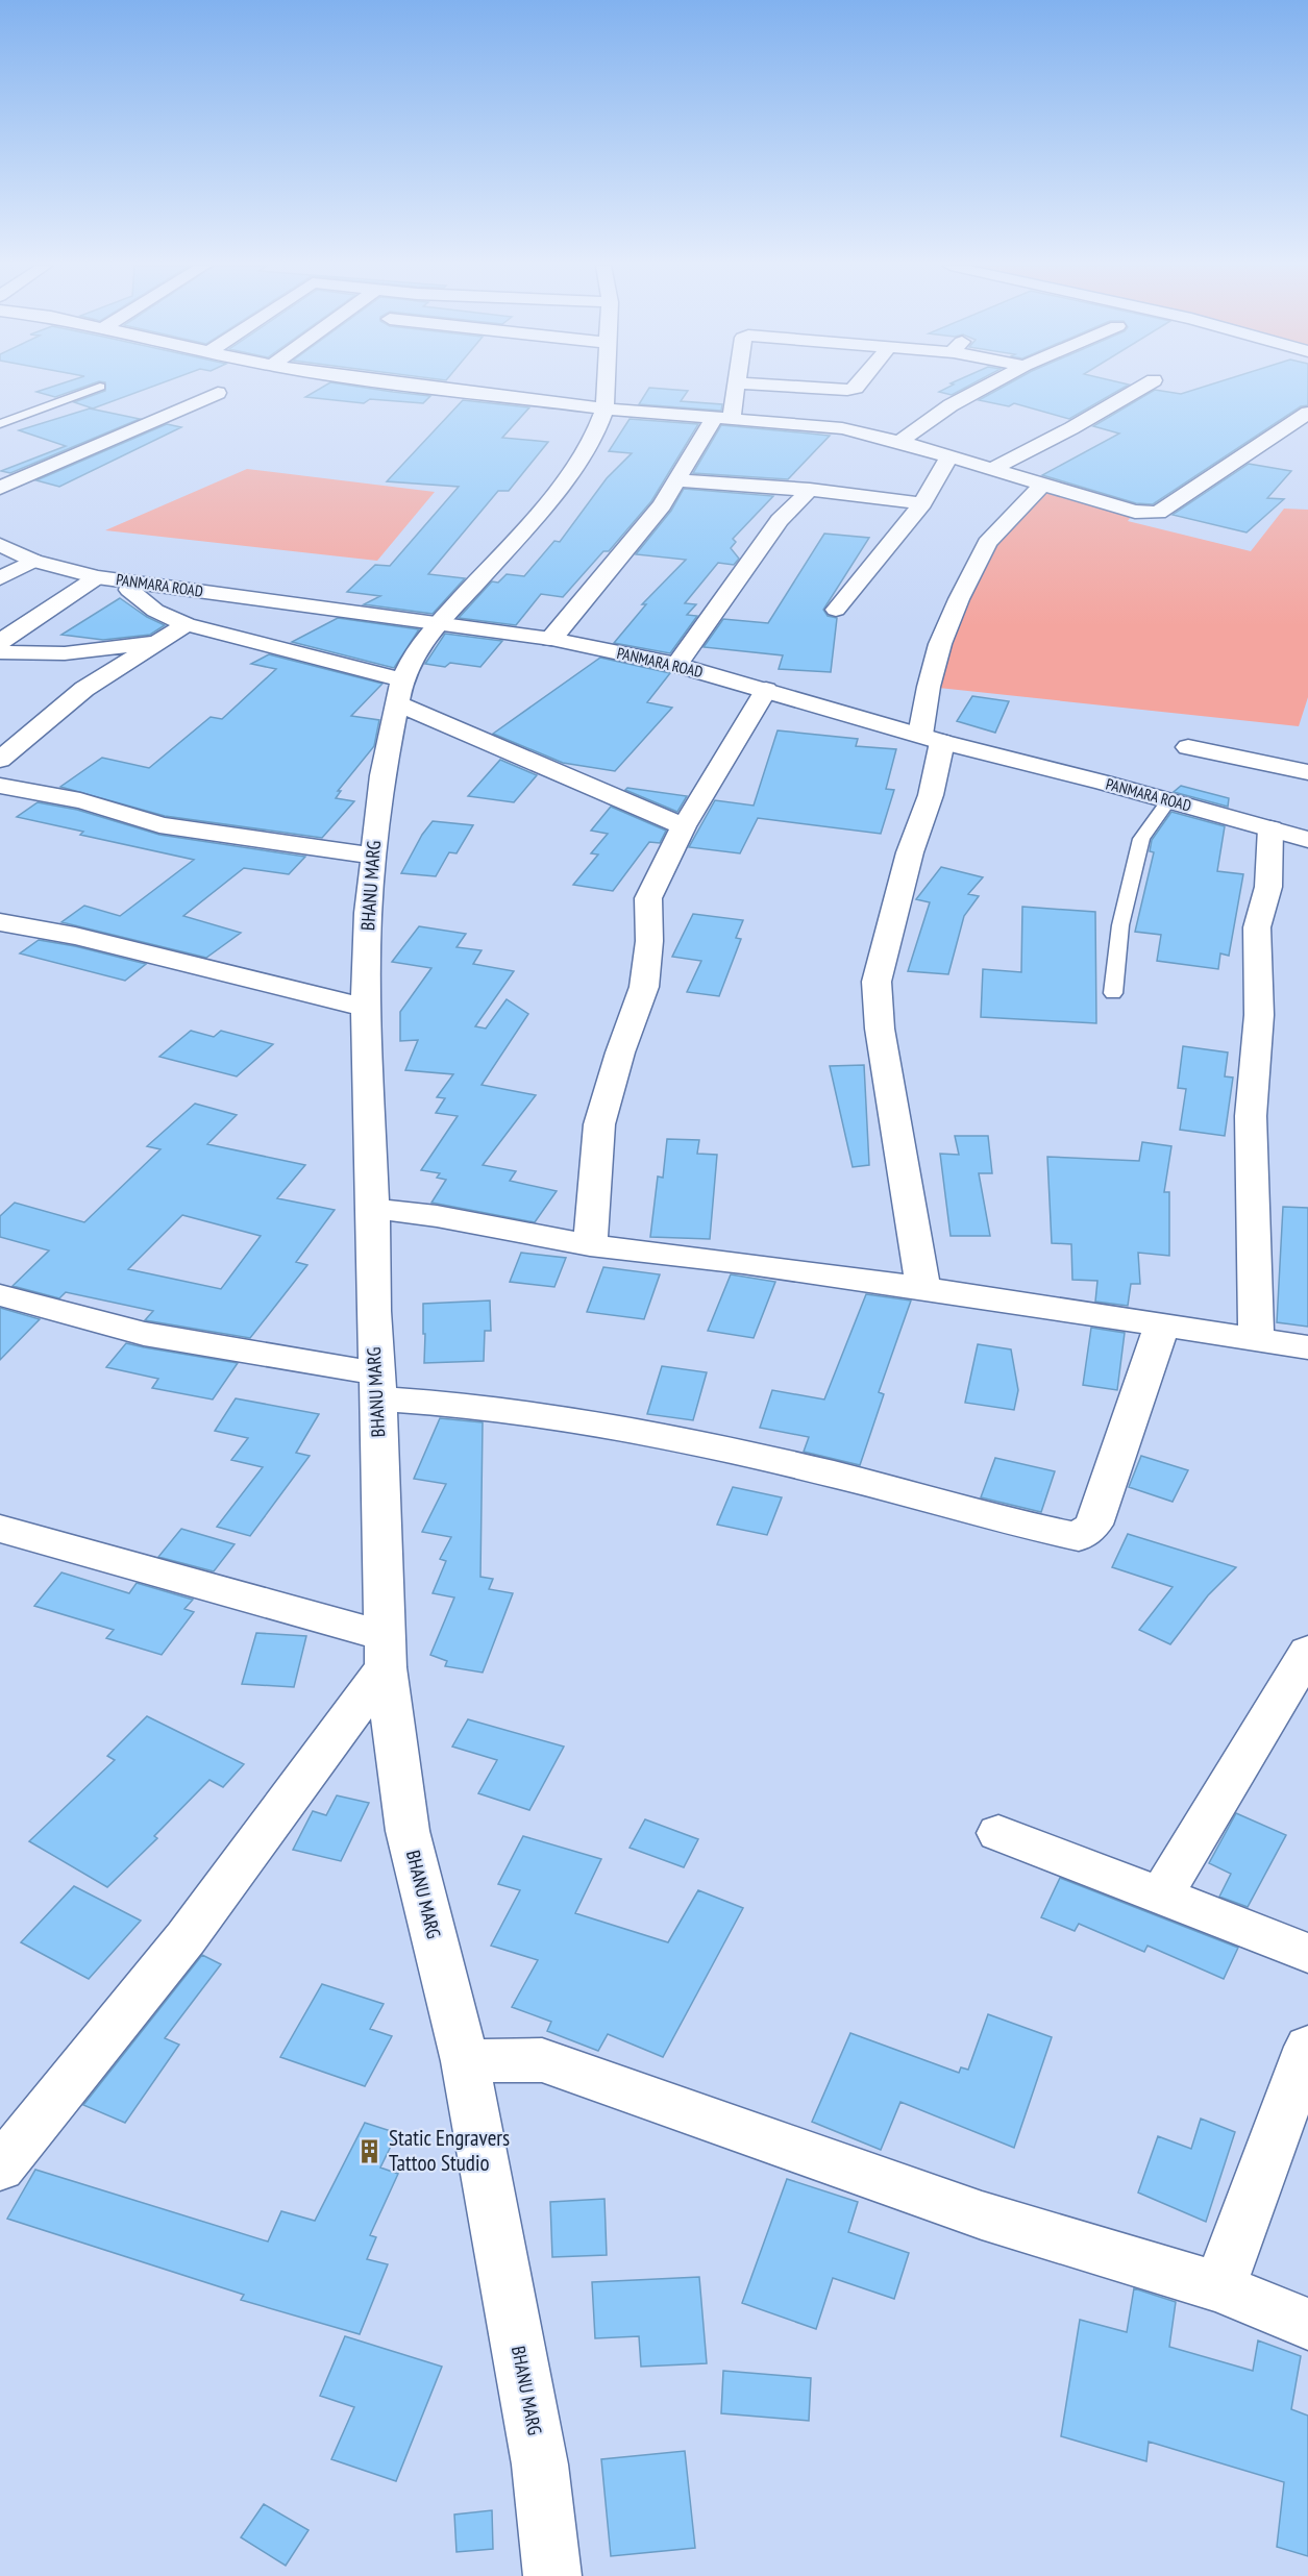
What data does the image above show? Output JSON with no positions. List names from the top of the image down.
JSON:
{
  "streets": {
    "street": ["PANMARA ROAD", "BHANU MARG"]
  },
  "crossings": [
    ["PANMARA ROAD", "BHANU MARG"]
  ],
  "places": {
    "building": ["Static Engravers Tattoo Studio"]
  }
}
